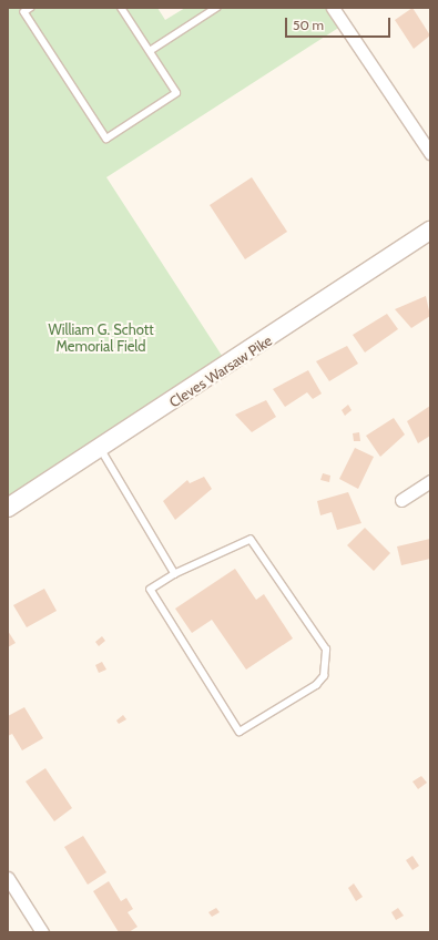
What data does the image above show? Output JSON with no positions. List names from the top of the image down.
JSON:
{
  "streets": {
    "street": ["Cleves Warsaw Pike"]
  },
  "parks": ["William G. Schott Memorial Field"],
  "scale_bar": "50 m"
}
